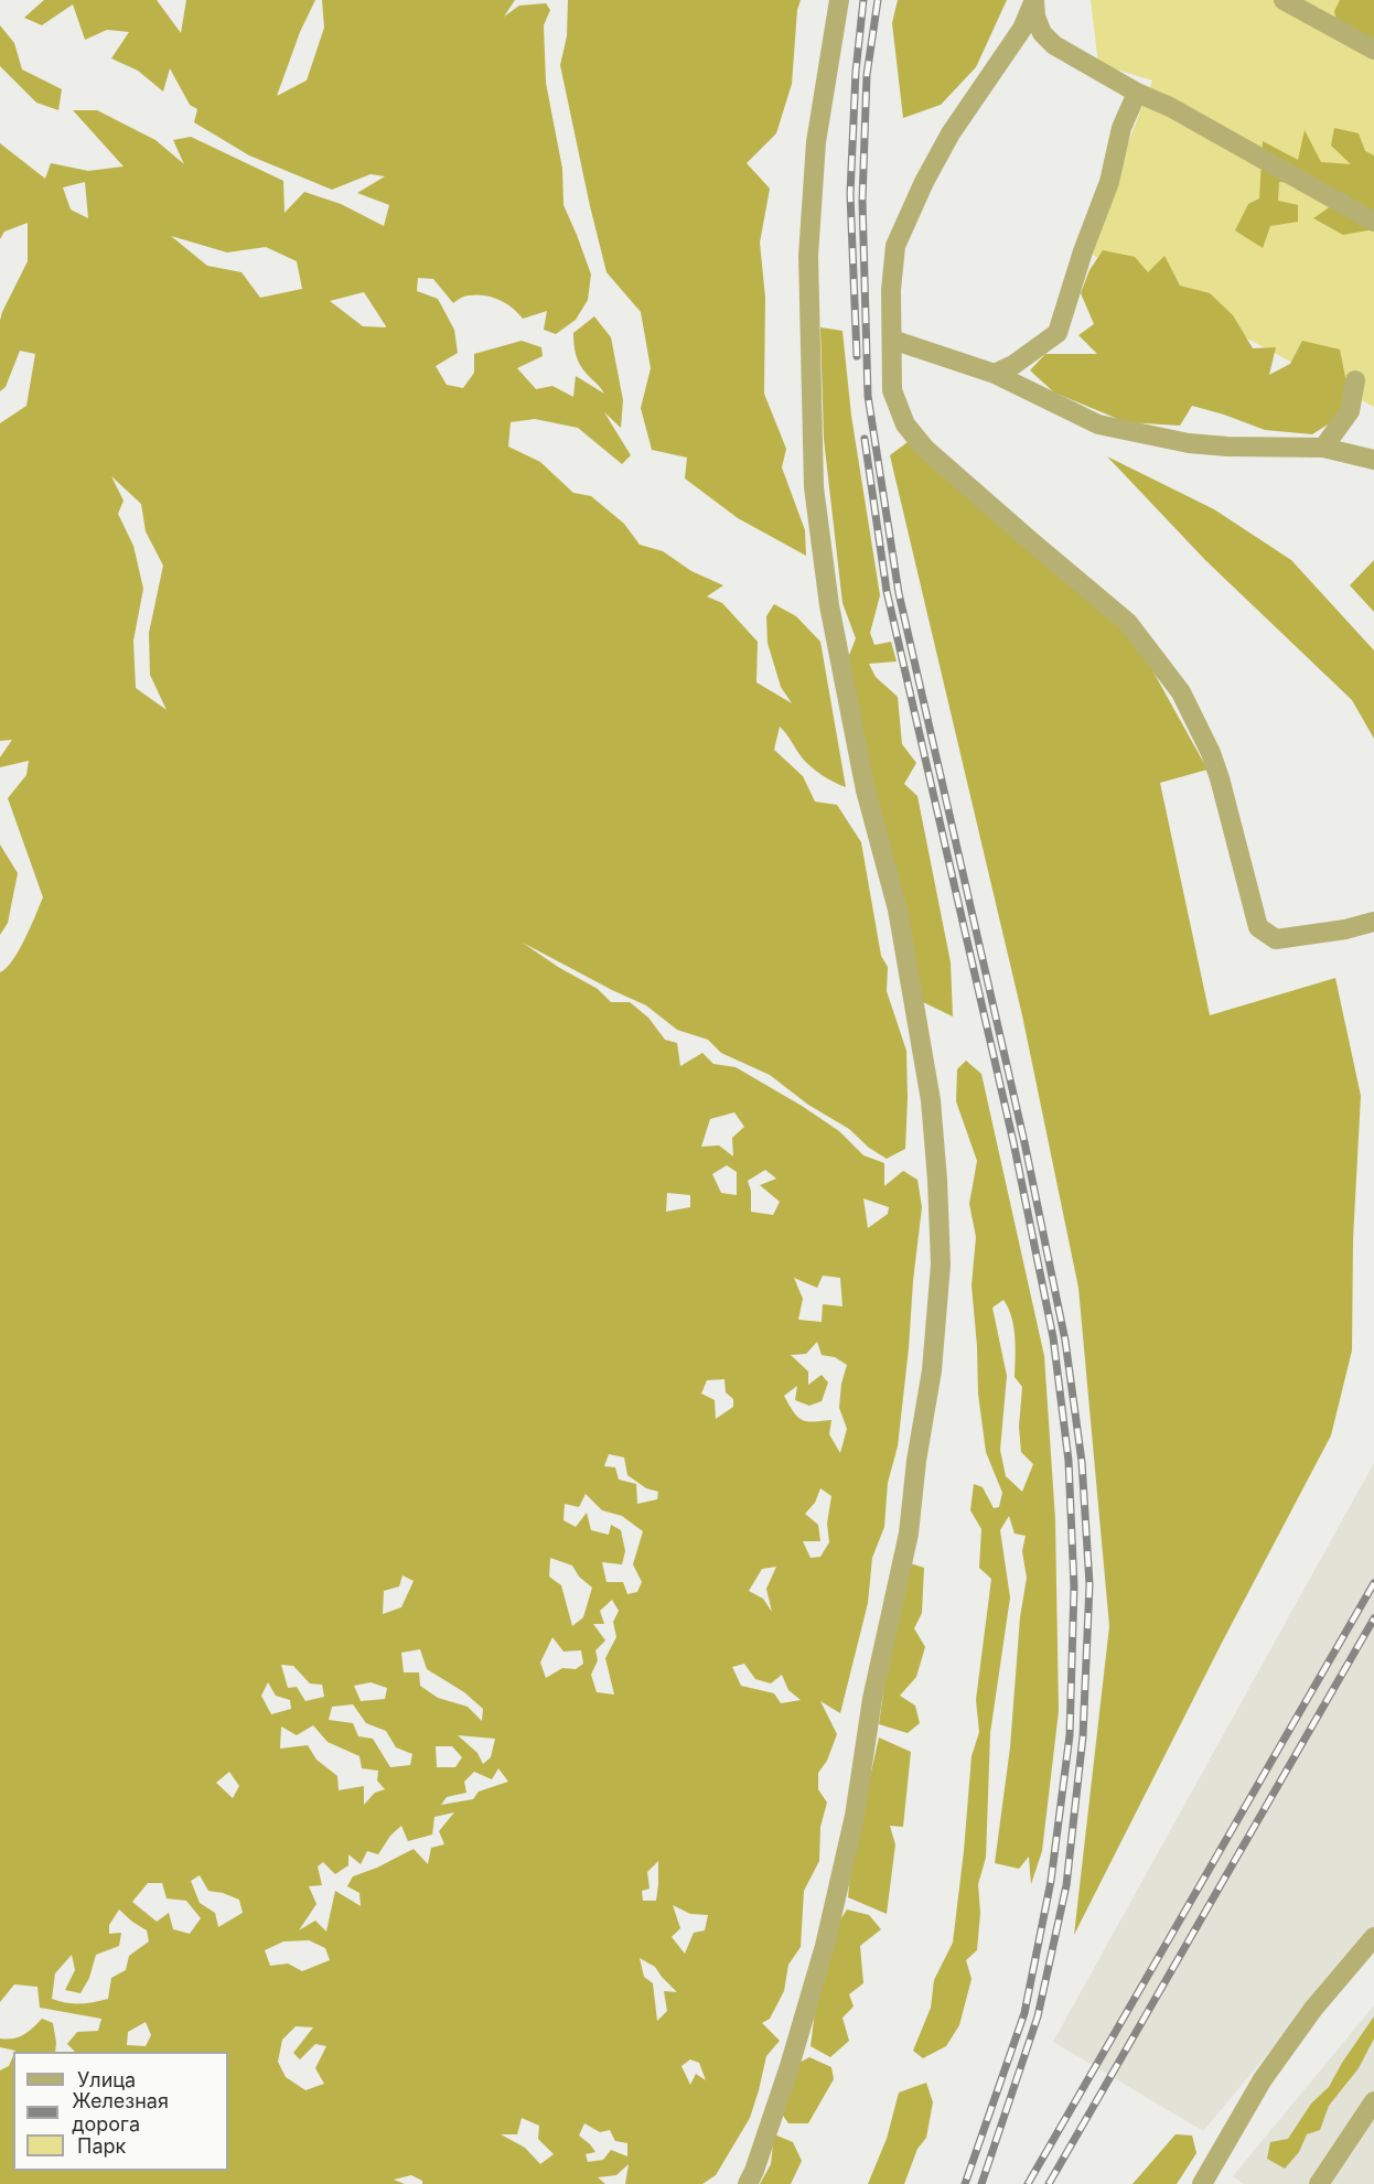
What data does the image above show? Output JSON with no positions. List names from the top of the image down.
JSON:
{
  "legend": ["Улица", "Железная дорога", "Парк"]
}
